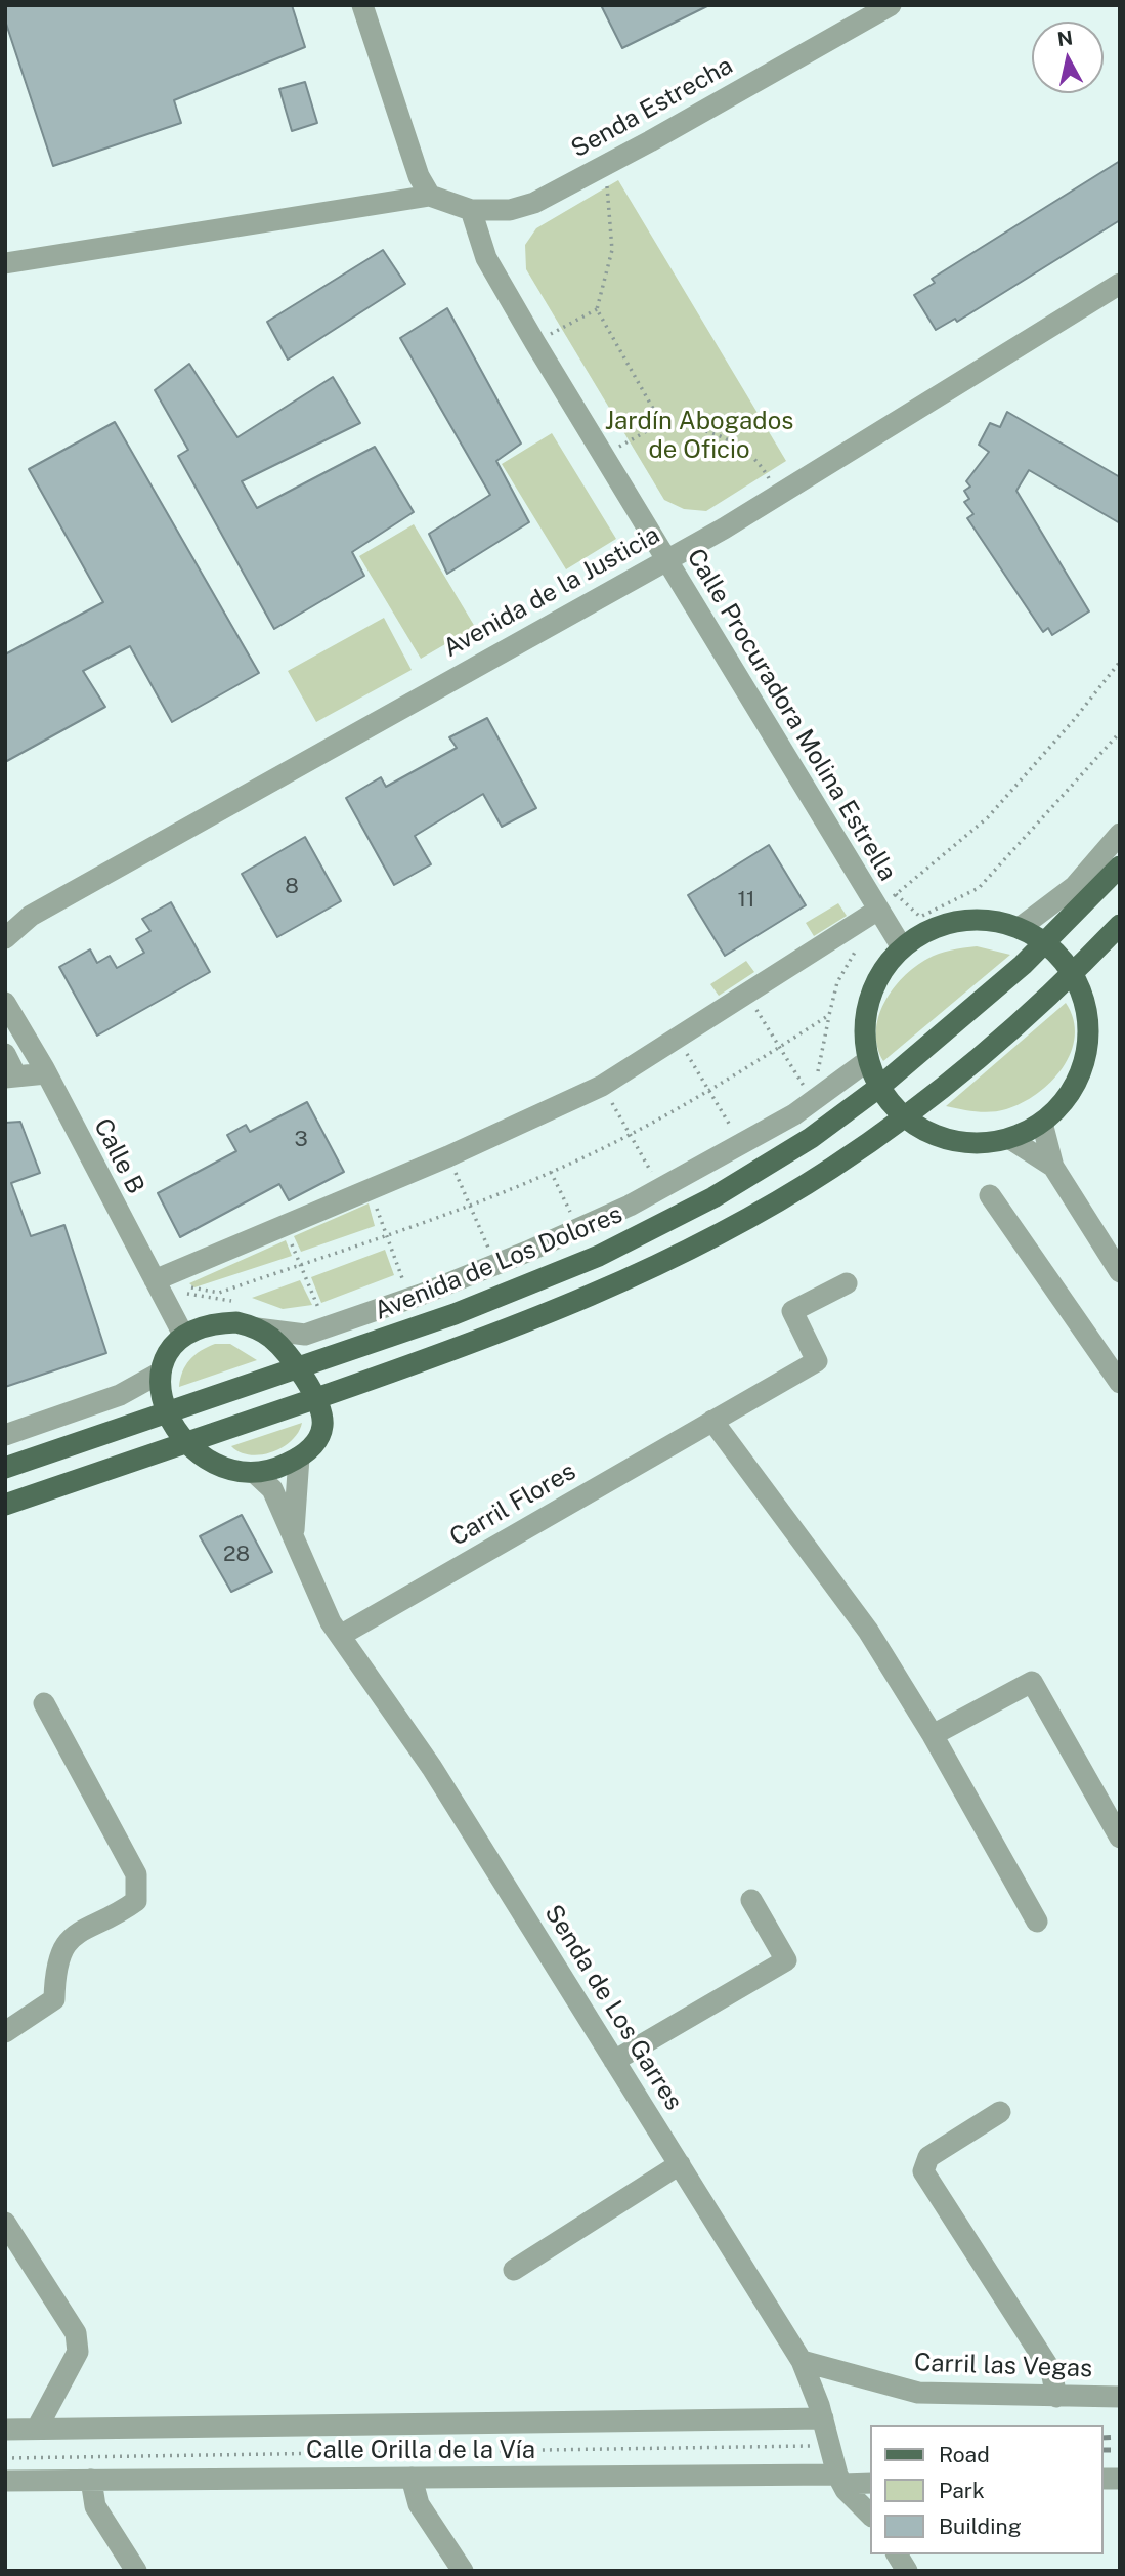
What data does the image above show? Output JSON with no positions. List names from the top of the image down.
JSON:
{
  "streets": {
    "main road": ["Avenida de Los Dolores"],
    "street": [
      "Senda Estrecha",
      "Avenida de la Justicia",
      "Calle Procuradora Molina Estrella",
      "Calle B",
      "Carril Flores",
      "Senda de Los Garres",
      "Carril las Vegas",
      "Calle Orilla de la Vía"
    ]
  },
  "crossings": [
    ["Senda Estrecha", "Calle Procuradora Molina Estrella"],
    ["Avenida de la Justicia", "Calle Procuradora Molina Estrella"],
    ["Carril Flores", "Senda de Los Garres"],
    ["Senda de Los Garres", "Carril las Vegas"],
    ["Senda de Los Garres", "Calle Orilla de la Vía"]
  ],
  "parks": ["Jardín Abogados de Oficio"],
  "house_numbers": [
    "8",
    "11",
    "3",
    "28"
  ],
  "legend": ["Road", "Park", "Building"],
  "north": "top"
}
